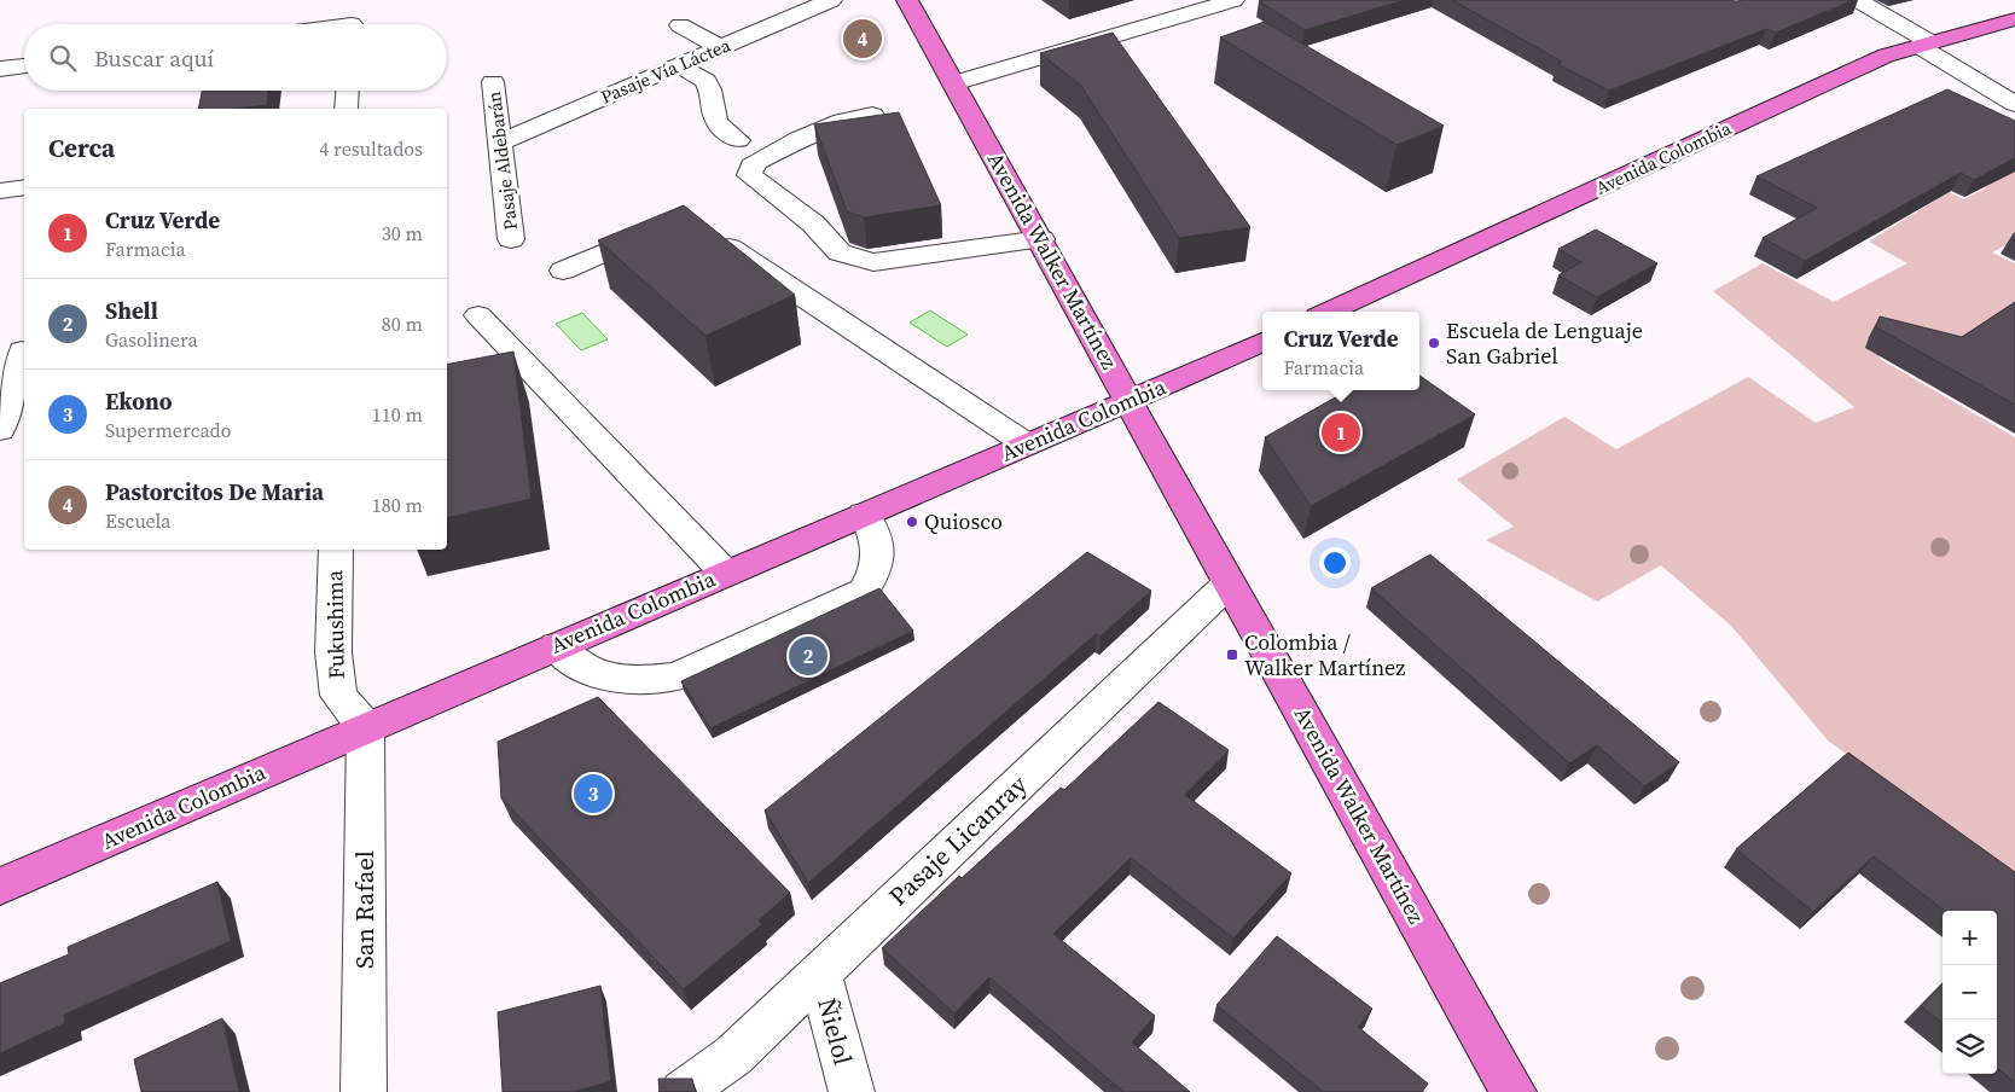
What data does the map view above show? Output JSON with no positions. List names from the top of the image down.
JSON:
{
  "streets": {
    "main road": ["Avenida Colombia", "Avenida Walker Martínez"],
    "street": [
      "Pasaje Vía Láctea",
      "Pasaje Aldebarán",
      "Fukushima",
      "Pasaje Licanray",
      "San Rafael",
      "Ñielol"
    ]
  },
  "crossings": [
    ["Pasaje Vía Láctea", "Pasaje Aldebarán"],
    ["Avenida Colombia", "Avenida Walker Martínez"],
    ["Avenida Colombia", "Fukushima"],
    ["Avenida Colombia", "San Rafael"],
    ["Avenida Walker Martínez", "Pasaje Licanray"],
    ["Fukushima", "San Rafael"],
    ["Pasaje Licanray", "Ñielol"]
  ],
  "places": {
    "other": ["Escuela de Lenguaje San Gabriel", "Quiosco"],
    "transit": ["Colombia / Walker Martínez"]
  },
  "page": {
    "pins": [
      "4",
      "1",
      "2",
      "3"
    ],
    "search": "Buscar aquí",
    "heading": ["Cerca", "4 resultados"],
    "list": [
      {
        "mark": "1",
        "name": "Cruz Verde",
        "note": "Farmacia",
        "value": "30 m"
      },
      {
        "mark": "2",
        "name": "Shell",
        "note": "Gasolinera",
        "value": "80 m"
      },
      {
        "mark": "3",
        "name": "Ekono",
        "note": "Supermercado",
        "value": "110 m"
      },
      {
        "mark": "4",
        "name": "Pastorcitos De Maria",
        "note": "Escuela",
        "value": "180 m"
      }
    ],
    "popup": ["Cruz Verde", "Farmacia"],
    "map_buttons": ["+", "−"]
  }
}
